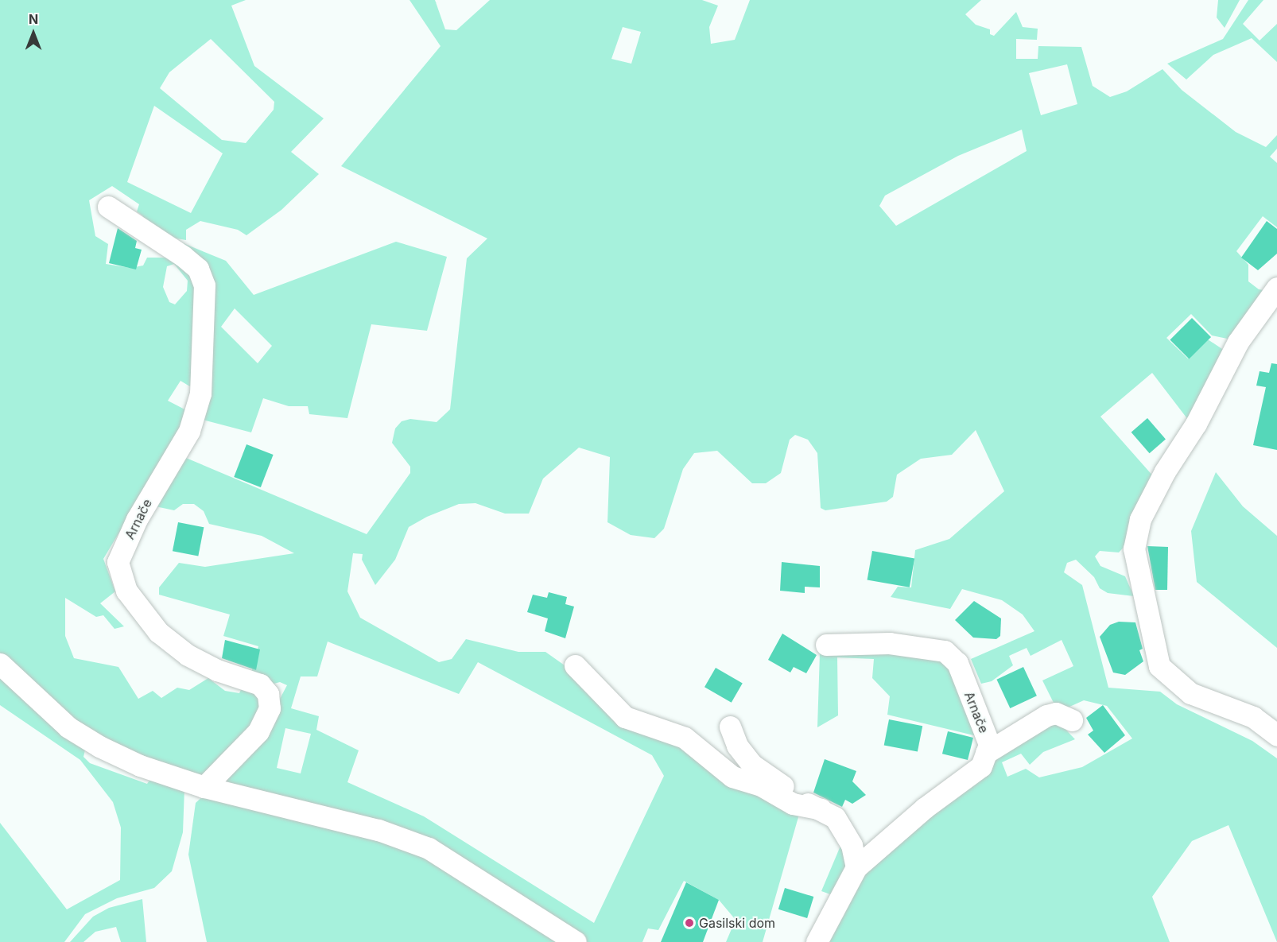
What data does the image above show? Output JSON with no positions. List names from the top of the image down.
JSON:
{
  "streets": {
    "street": ["Arnače"]
  },
  "places": ["Gasilski dom"],
  "north": "top"
}
